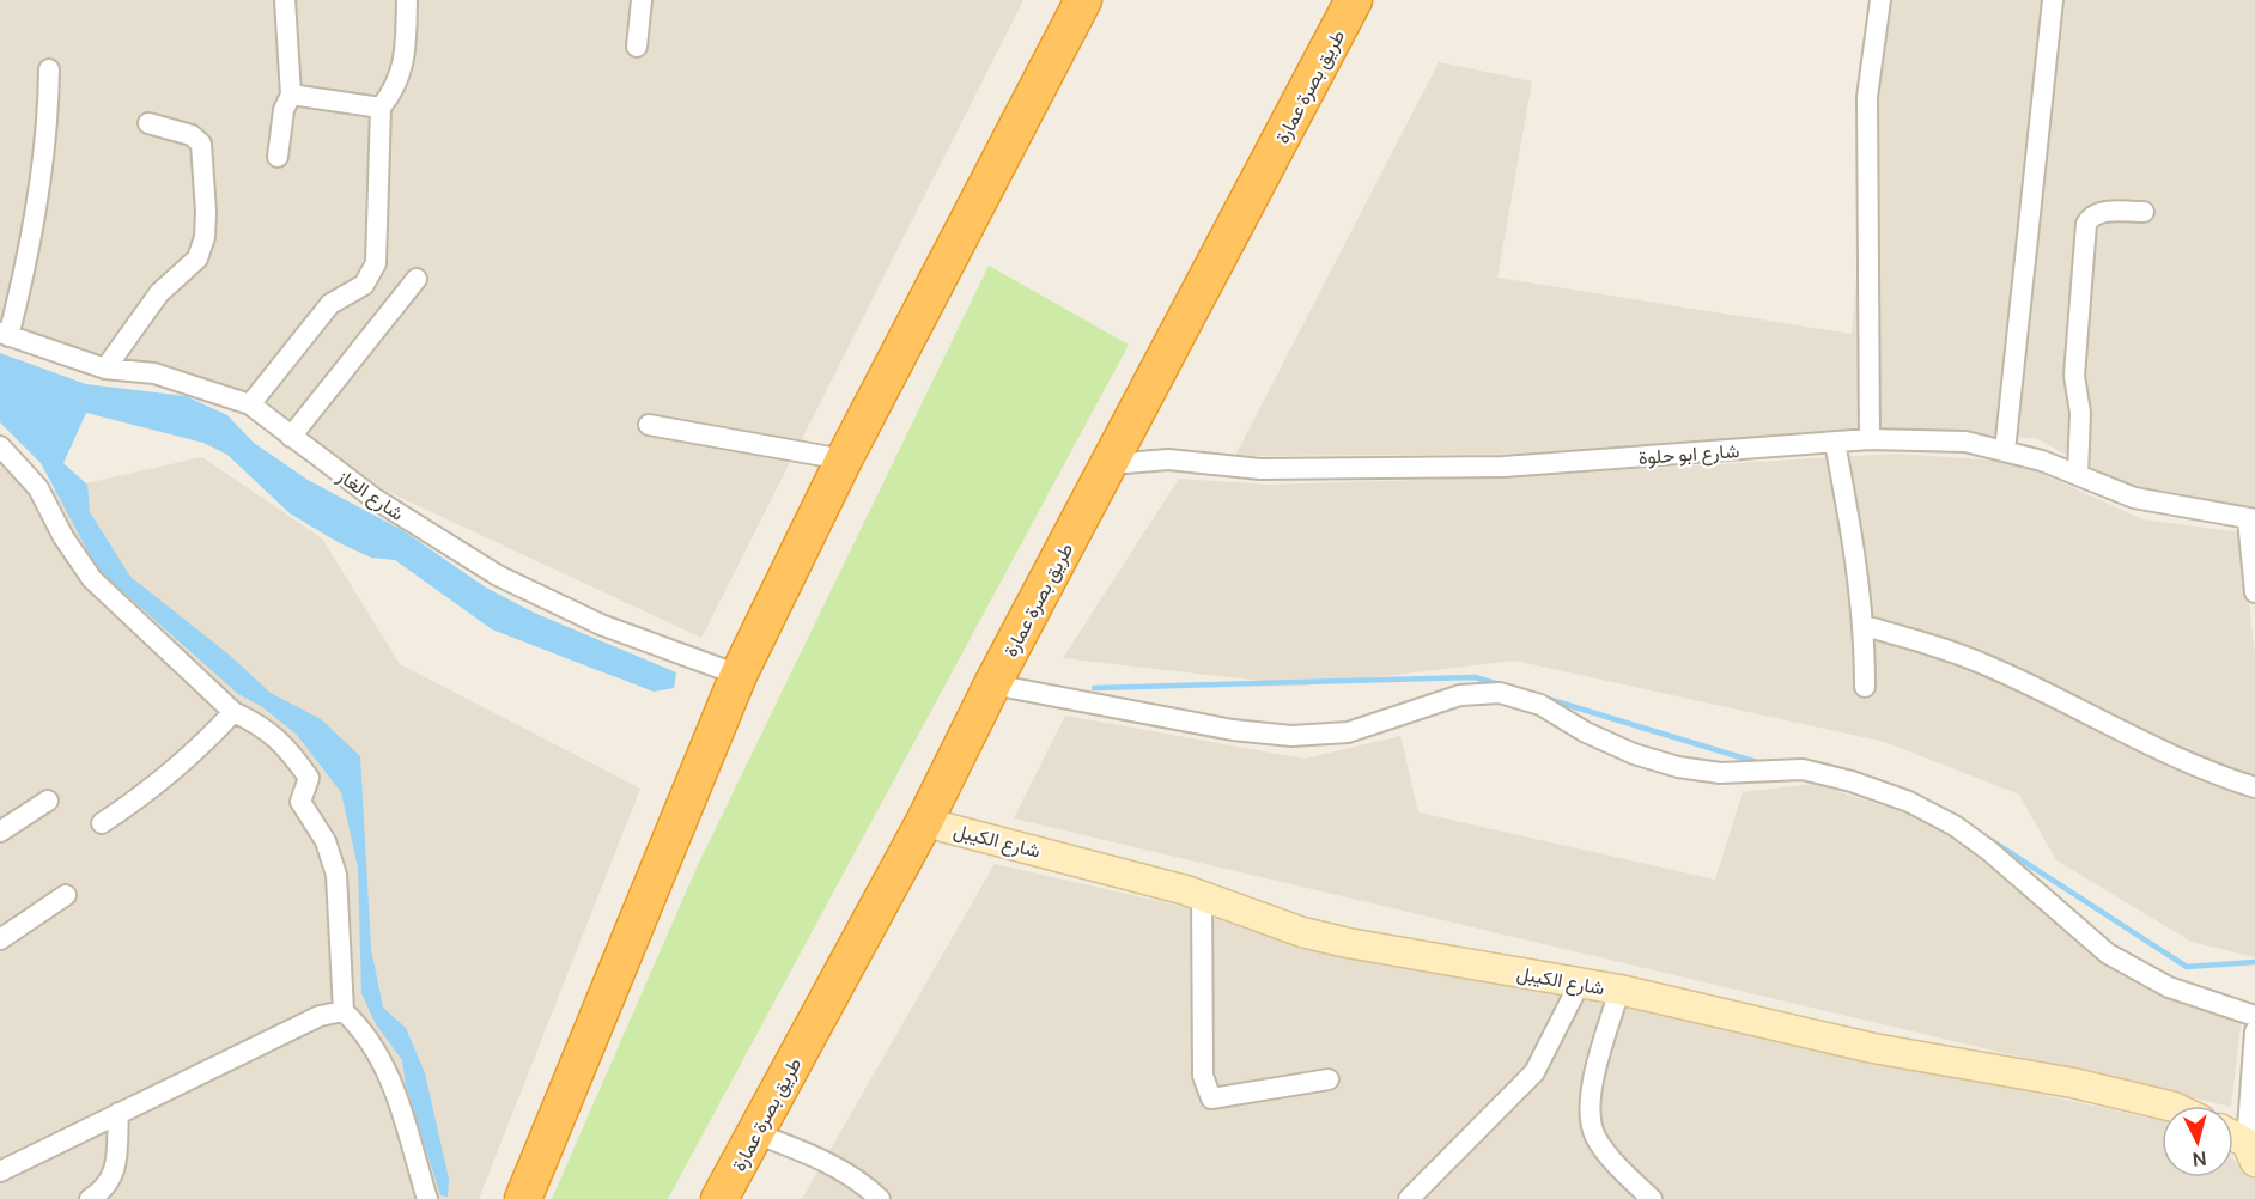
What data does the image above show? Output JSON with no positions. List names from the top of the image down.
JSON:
{
  "streets": {
    "highway": ["طريق بصرة عمارة"],
    "street": ["شارع ابو حلوة", "شارع الغاز", "شارع الكيبل"]
  },
  "crossings": [
    ["طريق بصرة عمارة", "شارع ابو حلوة"],
    ["طريق بصرة عمارة", "شارع الكيبل"]
  ],
  "north": "bottom"
}
